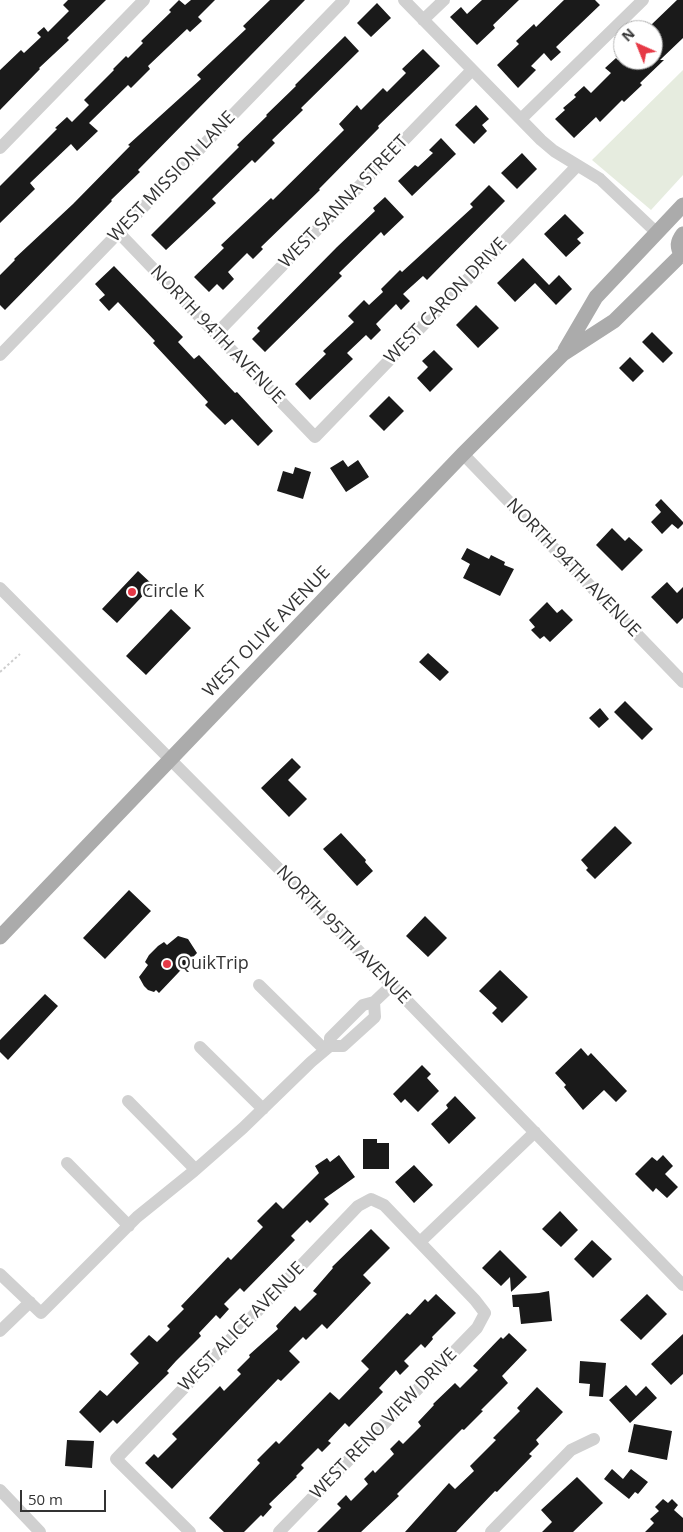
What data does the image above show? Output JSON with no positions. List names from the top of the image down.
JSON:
{
  "streets": {
    "main road": ["WEST OLIVE AVENUE"],
    "street": [
      "WEST MISSION LANE",
      "WEST SANNA STREET",
      "WEST CARON DRIVE",
      "NORTH 94TH AVENUE",
      "NORTH 95TH AVENUE",
      "WEST ALICE AVENUE",
      "WEST RENO VIEW DRIVE"
    ]
  },
  "crossings": [
    ["WEST MISSION LANE", "NORTH 94TH AVENUE"],
    ["WEST SANNA STREET", "NORTH 94TH AVENUE"],
    ["WEST CARON DRIVE", "NORTH 94TH AVENUE"],
    ["NORTH 94TH AVENUE", "WEST OLIVE AVENUE"],
    ["WEST OLIVE AVENUE", "NORTH 95TH AVENUE"],
    ["WEST ALICE AVENUE", "WEST RENO VIEW DRIVE"]
  ],
  "places": ["Circle K", "QuikTrip"],
  "scale_bar": "50 m",
  "north": "top left"
}
